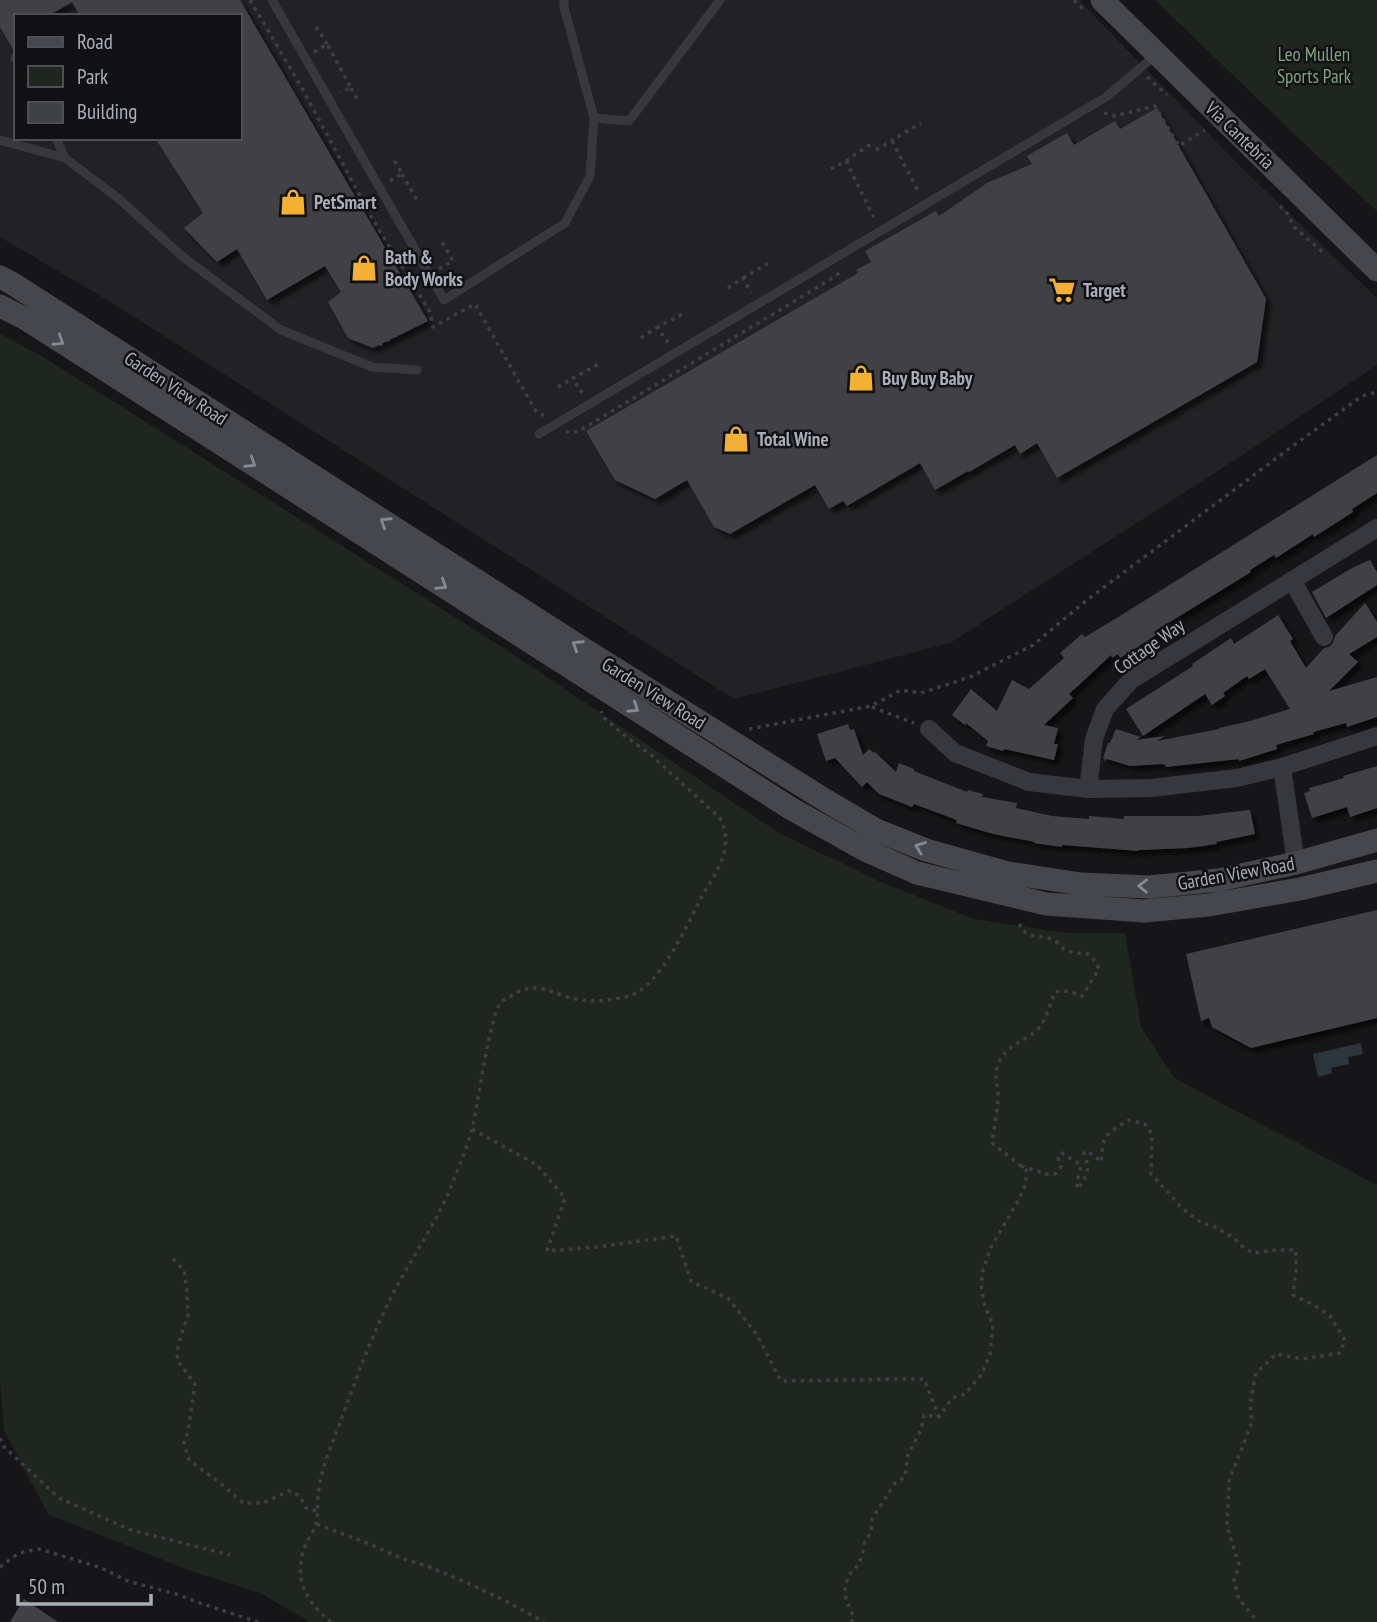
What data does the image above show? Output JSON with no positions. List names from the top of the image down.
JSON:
{
  "streets": {
    "main road": ["Via Cantebria", "Garden View Road"],
    "street": ["Cottage Way"]
  },
  "parks": ["Leo Mullen Sports Park"],
  "places": {
    "shop": [
      "PetSmart",
      "Bath & Body Works",
      "Buy Buy Baby",
      "Total Wine"
    ],
    "supermarket": ["Target"]
  },
  "legend": ["Road", "Park", "Building"],
  "scale_bar": "50 m"
}
